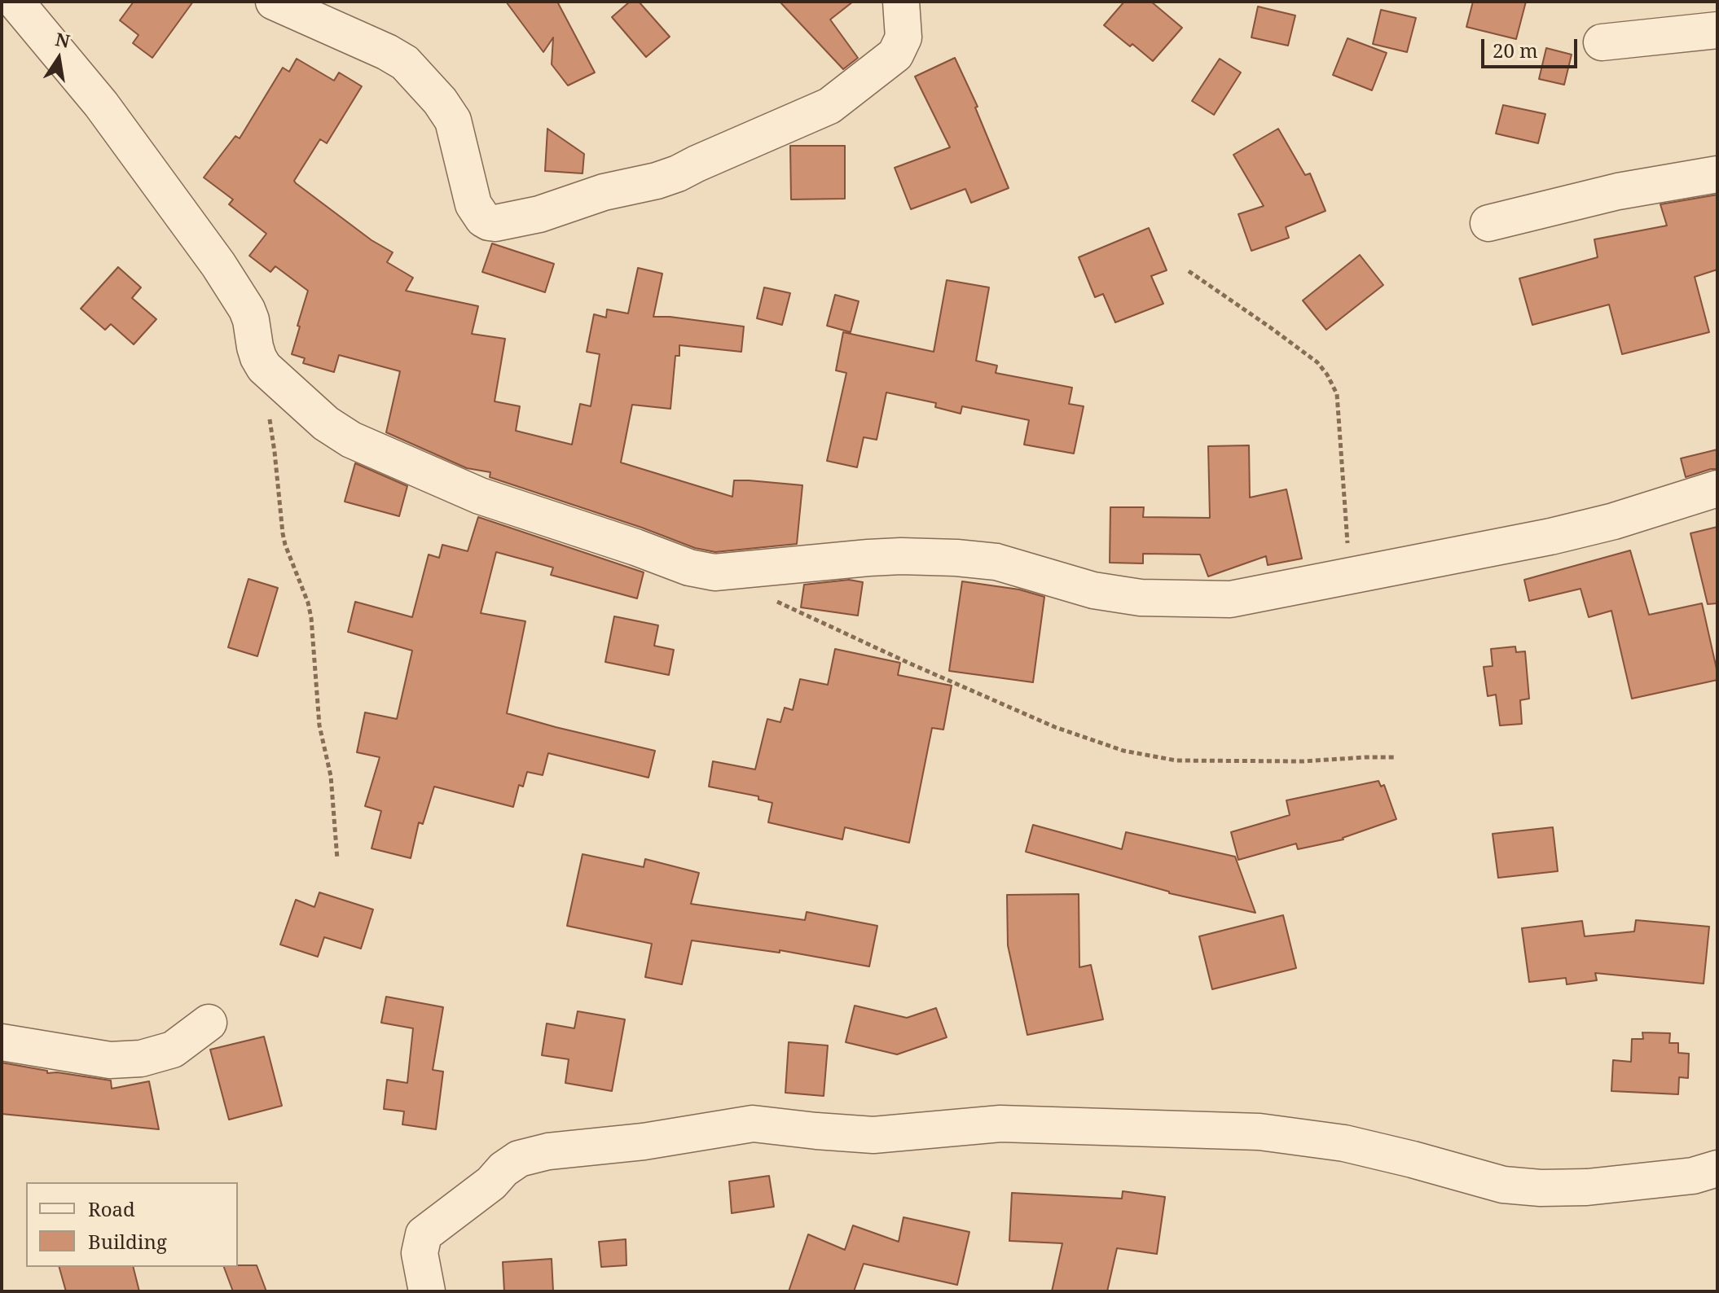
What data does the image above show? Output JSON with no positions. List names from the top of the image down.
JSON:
{
  "legend": ["Road", "Building"],
  "scale_bar": "20 m",
  "north": "top"
}
